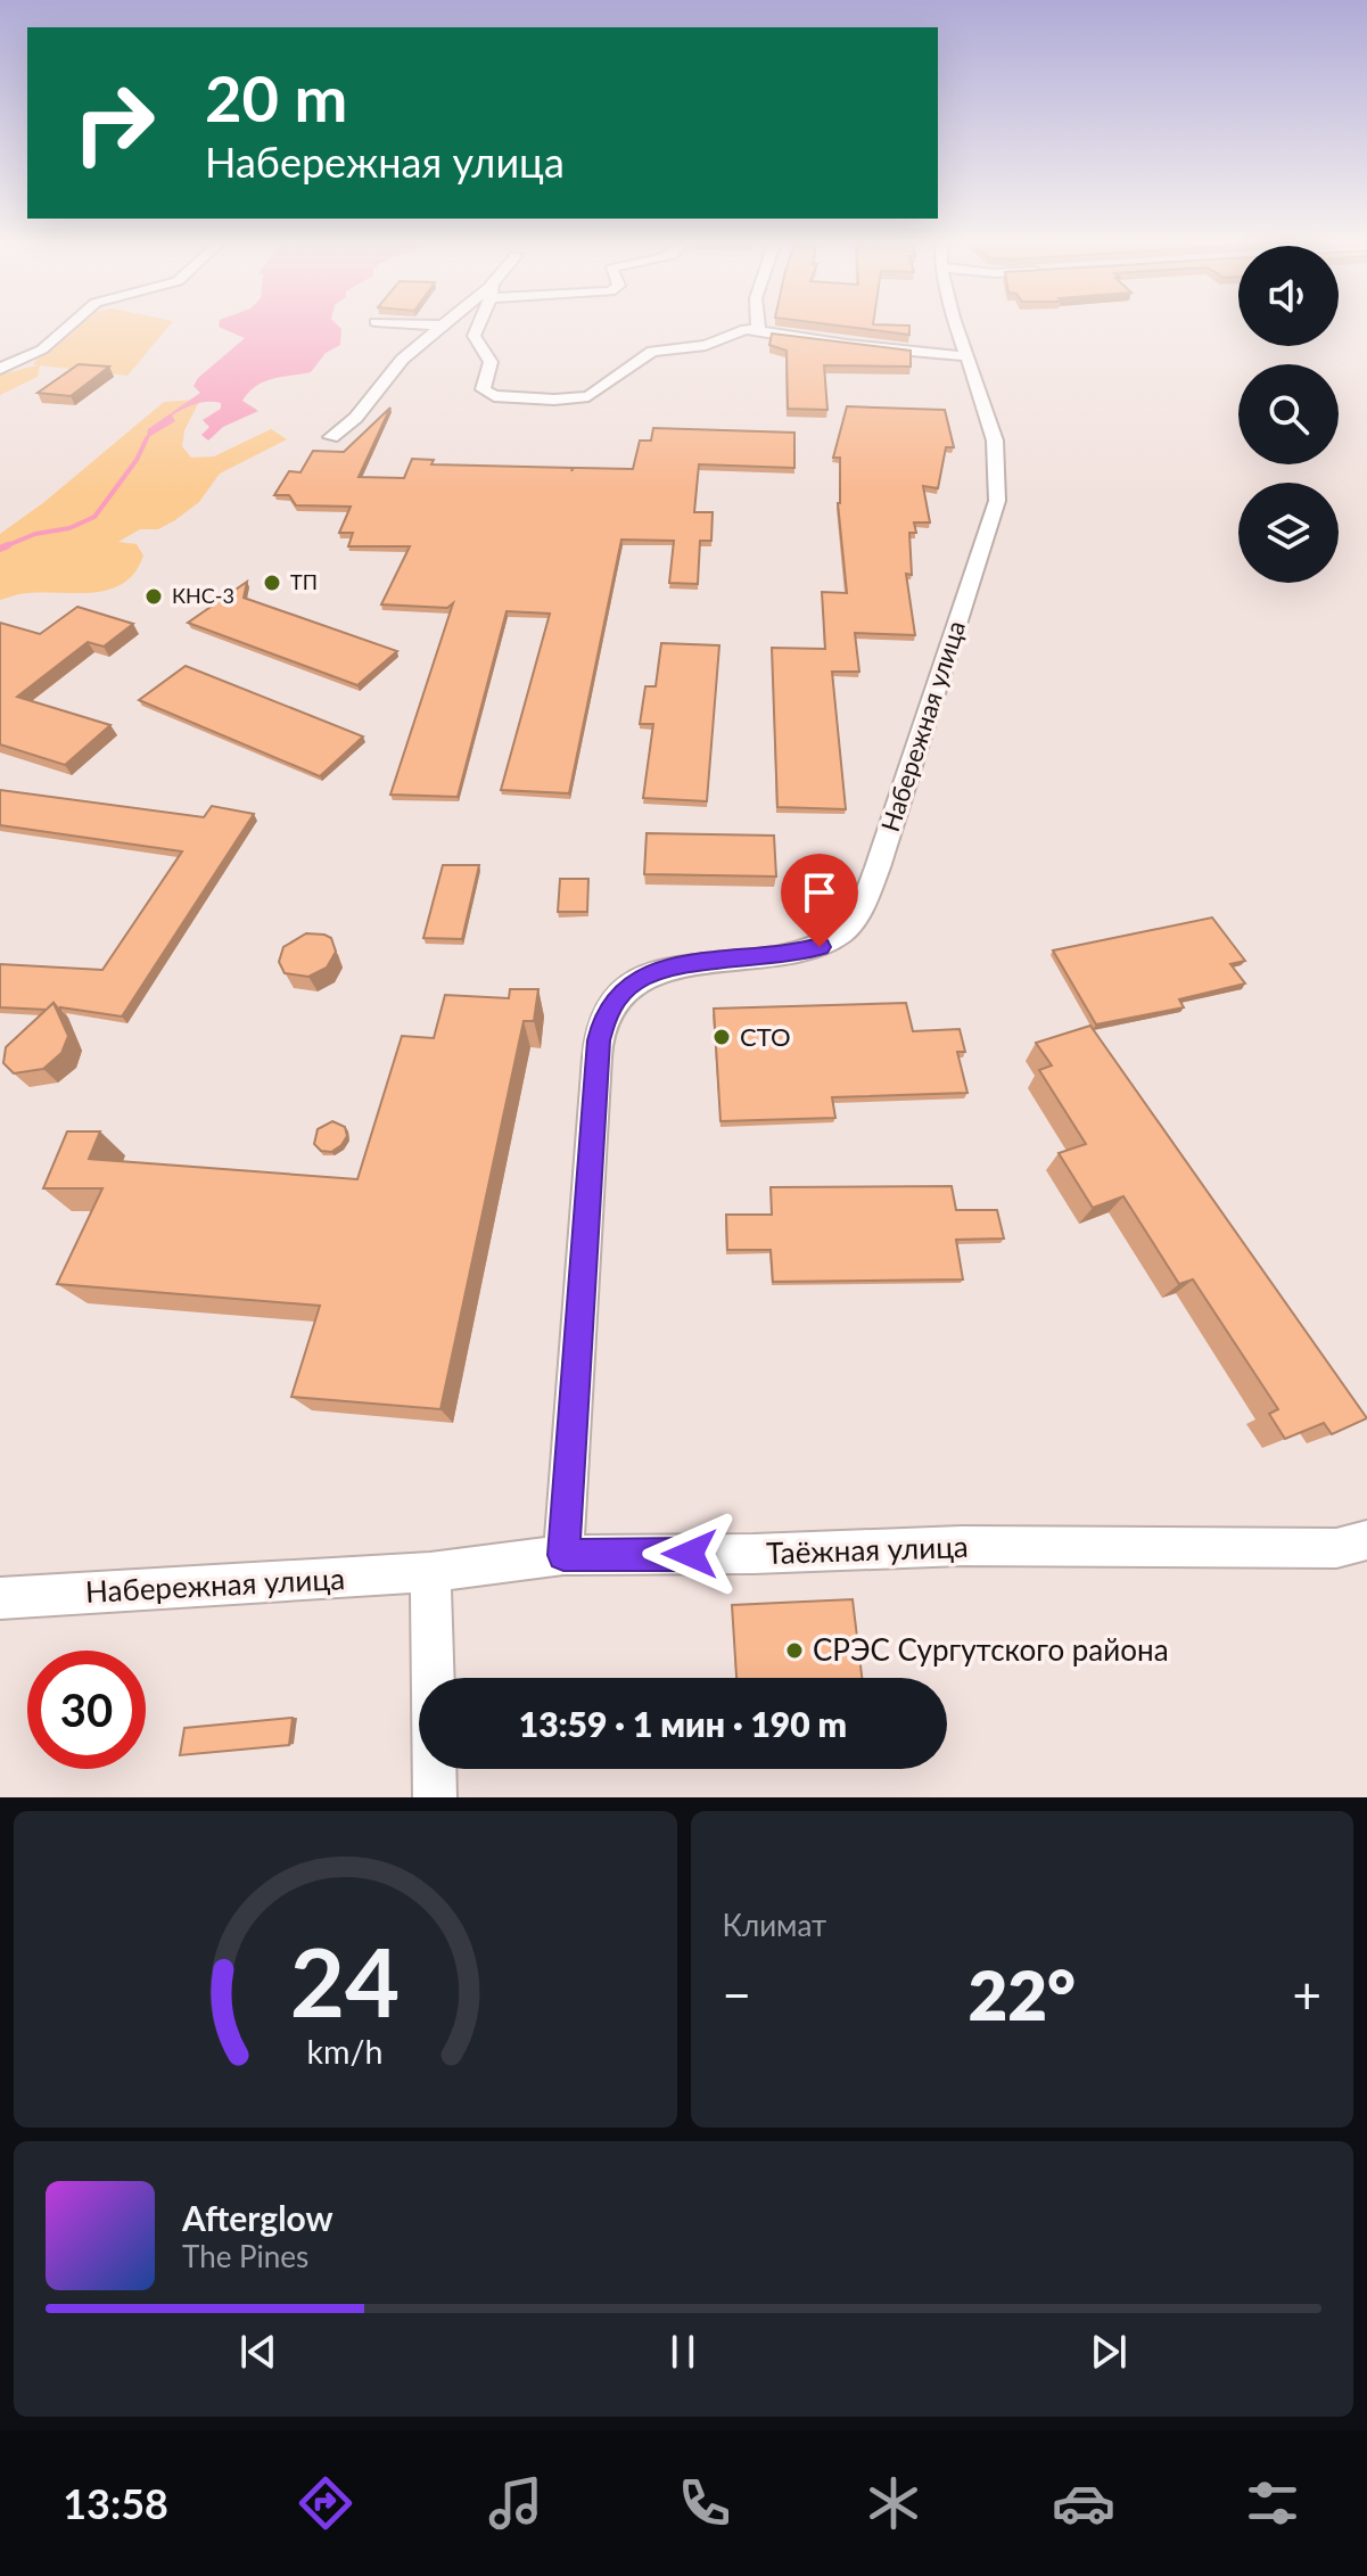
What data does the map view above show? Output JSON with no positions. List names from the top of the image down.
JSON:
{
  "streets": {
    "street": ["Набережная улица", "Таёжная улица"]
  },
  "crossings": [
    ["Набережная улица", "Таёжная улица"]
  ],
  "places": [
    "ТП",
    "КНС-3",
    "СТО",
    "СРЭС Сургутского района"
  ],
  "page": {
    "turn": ["20 m", "Набережная улица"],
    "limit": "30",
    "trip": "13:59 · 1 мин · 190 m",
    "tile": "Климат",
    "heat": ["−", "22°", "+"],
    "song": ["Afterglow", "The Pines"],
    "tabs": "13:58",
    "gauge": ["24", "km/h"]
  }
}
